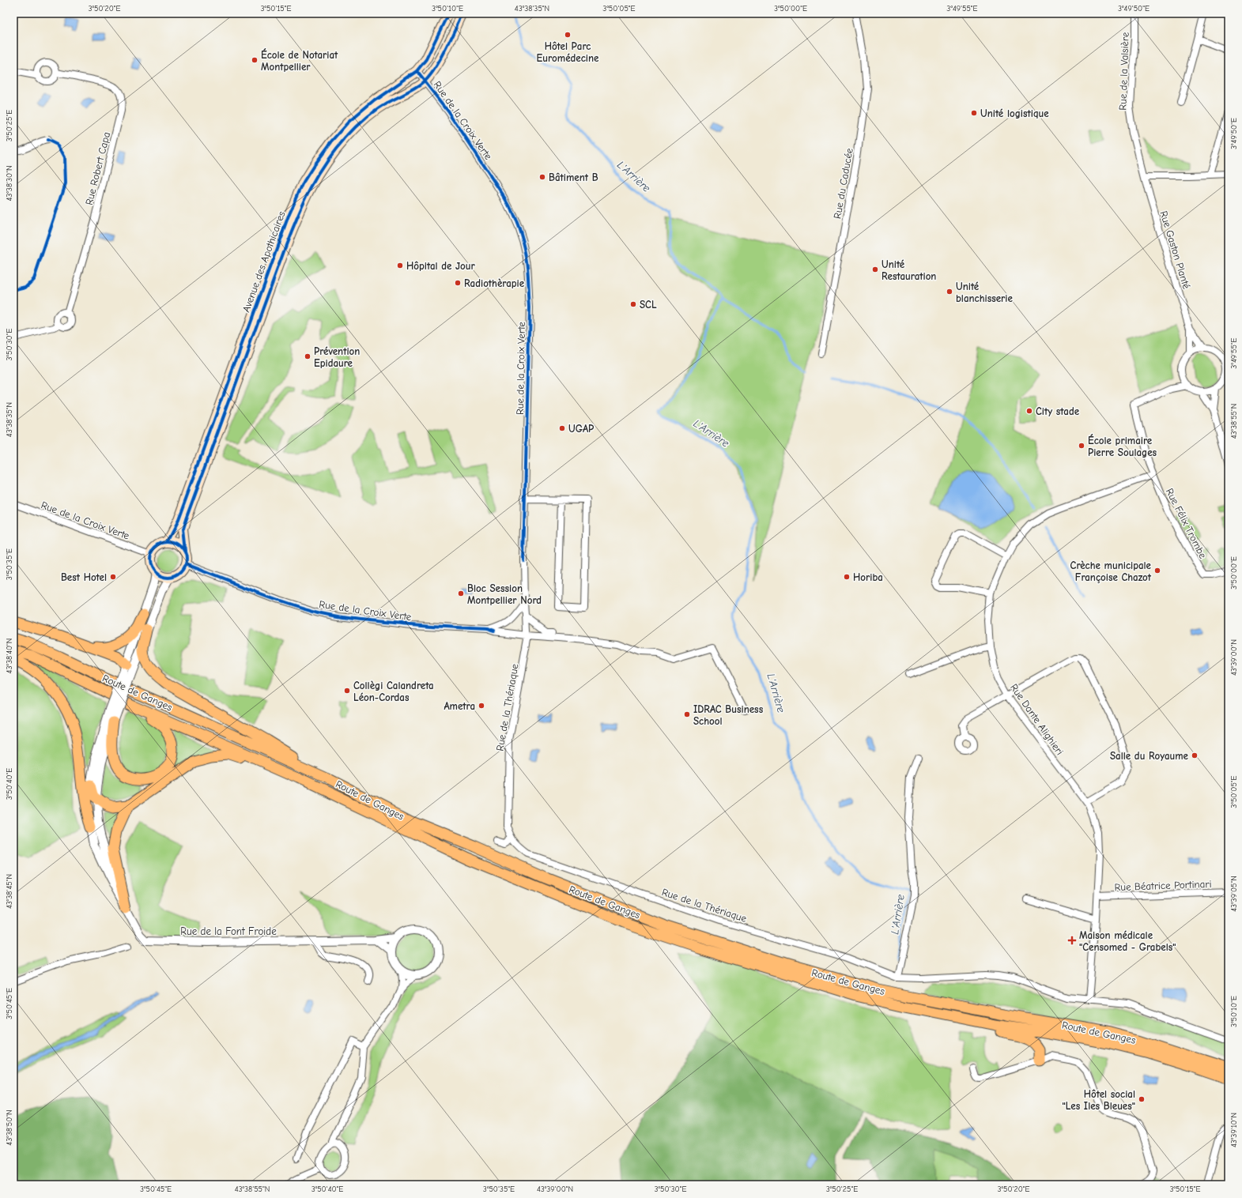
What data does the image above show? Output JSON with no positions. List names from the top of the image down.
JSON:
{
  "streets": {
    "main road": ["Avenue des Apothicaires", "Route de Ganges"],
    "street": [
      "Rue de la Valsière",
      "Rue de la Croix Verte",
      "Rue Robert Capa",
      "Rue du Caducée",
      "Rue Gaston Planté",
      "Rue Félix Trombe",
      "Rue de la Thériaque",
      "Rue Dante Alighieri",
      "Rue Béatrice Portinari",
      "Rue de la Font Froide"
    ]
  },
  "crossings": [
    ["Rue de la Valsière", "Rue Gaston Planté"],
    ["Rue de la Croix Verte", "Avenue des Apothicaires"],
    ["Rue de la Croix Verte", "Rue de la Thériaque"],
    ["Rue Gaston Planté", "Rue Félix Trombe"],
    ["Rue Félix Trombe", "Rue Dante Alighieri"],
    ["Rue de la Thériaque", "Rue Dante Alighieri"],
    ["Rue Dante Alighieri", "Rue Béatrice Portinari"]
  ],
  "water": ["L'Arrière"],
  "places": {
    "other": [
      "Hôtel Parc Euromédecine",
      "École de Notariat Montpellier",
      "Unité logistique",
      "Bâtiment B",
      "Hôpital de Jour",
      "Unité Restauration",
      "Radiothèrapie",
      "Unité blanchisserie",
      "SCL",
      "Prévention Epidaure",
      "City stade",
      "UGAP",
      "École primaire Pierre Soulages",
      "Crèche municipale Françoise Chazot",
      "Best Hotel",
      "Horiba",
      "Bloc Session Montpellier Nord",
      "Collègi Calandreta Léon-Cordas",
      "Ametra",
      "IDRAC Business School",
      "Salle du Royaume",
      "Hôtel social \"Les Iles Bleues\""
    ],
    "health": ["Maison médicale \"Censomed - Grabels\""]
  },
  "coordinates": [
    "3°50'20\"E",
    "3°50'15\"E",
    "3°50'10\"E",
    "43°38'35\"N",
    "3°50'05\"E",
    "3°50'00\"E",
    "3°49'55\"E",
    "3°49'50\"E",
    "3°50'25\"E",
    "43°38'30\"N",
    "3°50'30\"E",
    "43°38'55\"N",
    "3°50'35\"E",
    "43°38'40\"N",
    "43°39'00\"N",
    "3°50'40\"E",
    "43°38'45\"N",
    "43°39'05\"N",
    "3°50'45\"E",
    "43°38'50\"N",
    "43°39'10\"N"
  ]
}
